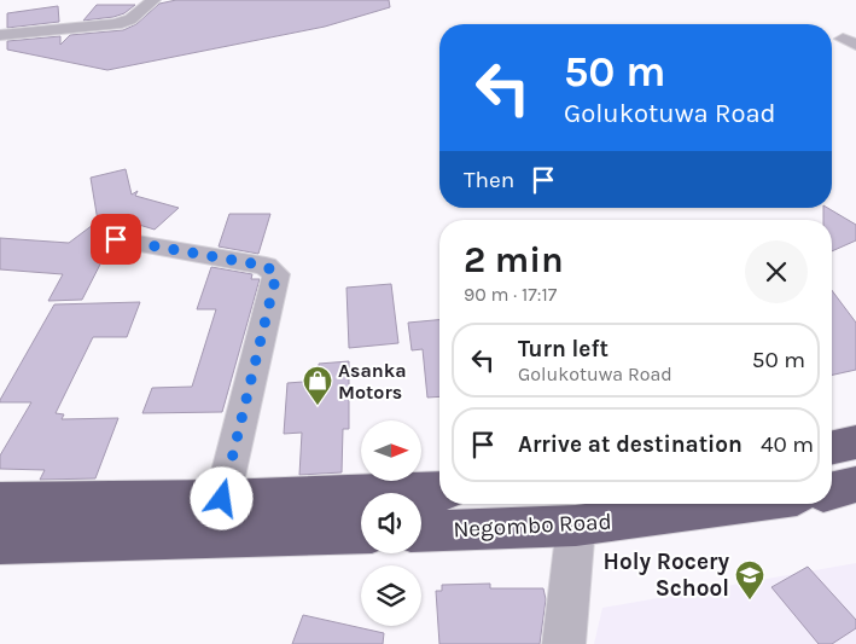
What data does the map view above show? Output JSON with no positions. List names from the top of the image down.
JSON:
{
  "streets": {
    "highway": ["Negombo Road"]
  },
  "places": {
    "shop": ["Asanka Motors"],
    "school or university": ["Holy Rocery School"]
  },
  "north": "right",
  "page": {
    "turn": ["50 m", "Golukotuwa Road"],
    "then": "Then",
    "heading": ["2 min", "90 m · 17:17"],
    "list": [
      {
        "name": "Turn left",
        "note": "Golukotuwa Road",
        "value": "50 m"
      },
      {
        "name": "Arrive at destination",
        "value": "40 m"
      }
    ]
  }
}
